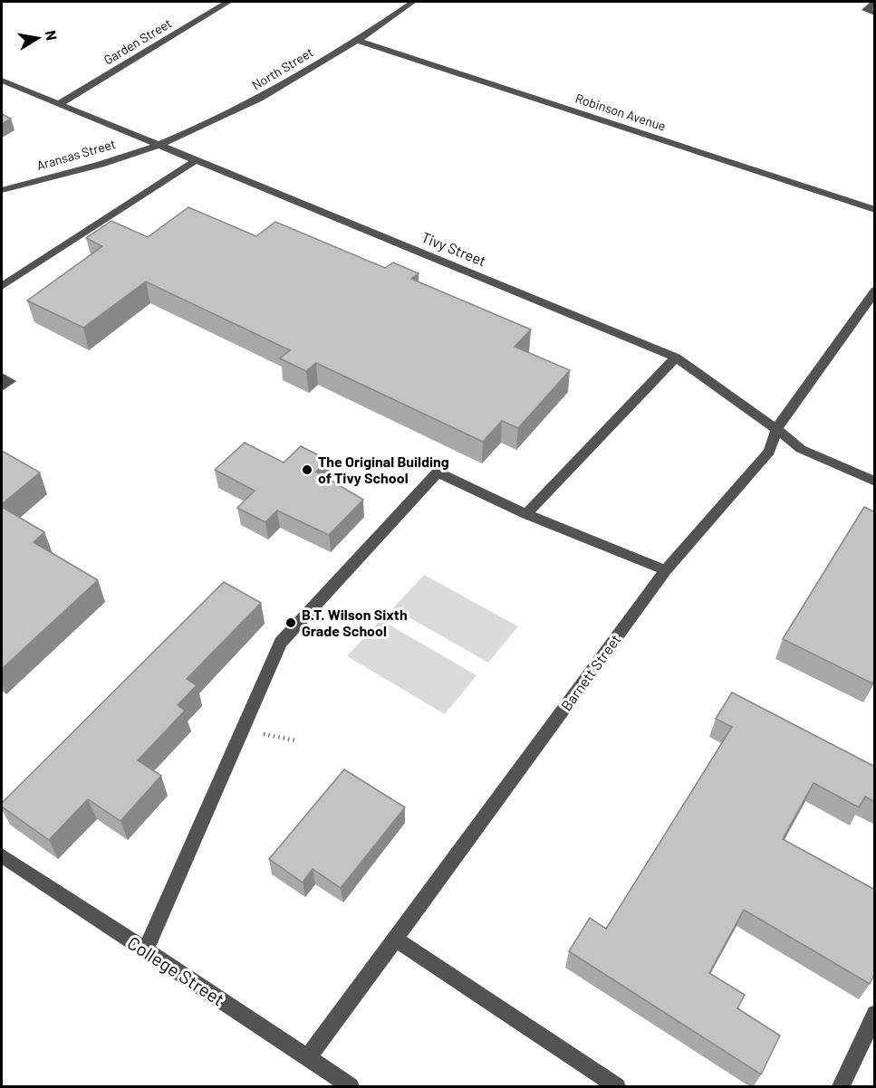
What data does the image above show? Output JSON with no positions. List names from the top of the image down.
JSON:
{
  "streets": {
    "street": [
      "Garden Street",
      "North Street",
      "Robinson Avenue",
      "Aransas Street",
      "Tivy Street",
      "Barnett Street",
      "College Street"
    ]
  },
  "crossings": [
    ["Garden Street", "Tivy Street"],
    ["North Street", "Robinson Avenue"],
    ["North Street", "Aransas Street"],
    ["North Street", "Tivy Street"],
    ["Aransas Street", "Tivy Street"],
    ["Tivy Street", "Barnett Street"],
    ["Barnett Street", "College Street"]
  ],
  "places": ["The Original Building of Tivy School", "B.T. Wilson Sixth Grade School"],
  "north": "right"
}
